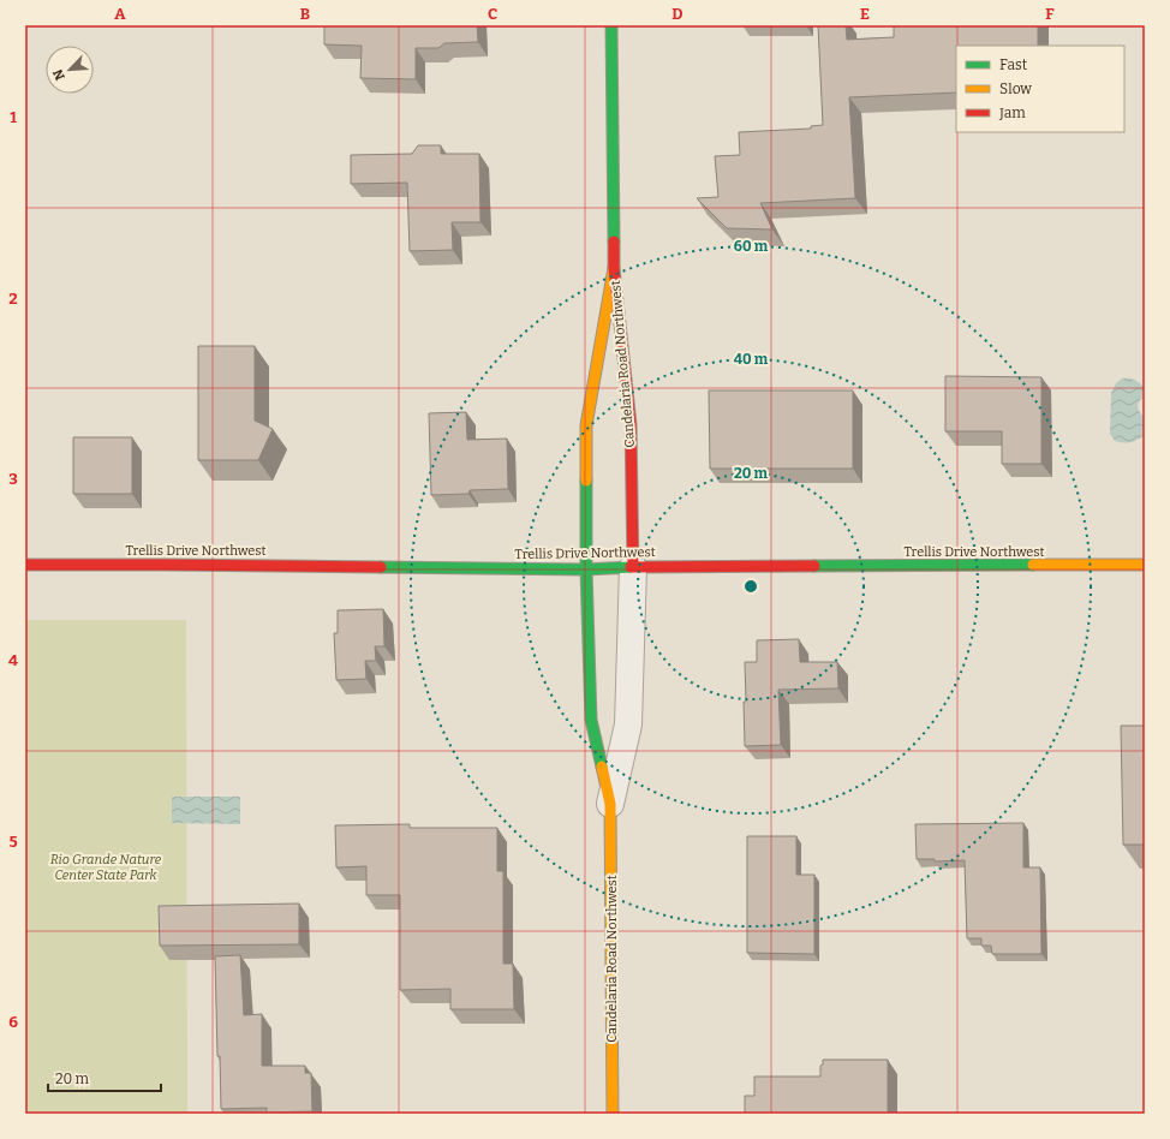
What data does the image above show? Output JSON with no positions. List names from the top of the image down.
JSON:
{
  "streets": {
    "street": ["Candelaria Road Northwest", "Trellis Drive Northwest"]
  },
  "crossings": [
    ["Candelaria Road Northwest", "Trellis Drive Northwest"]
  ],
  "parks": ["Rio Grande Nature Center State Park"],
  "legend": ["Fast", "Slow", "Jam"],
  "scale_bar": "20 m",
  "north": "bottom left",
  "grid": {
    "columns": [
      "A",
      "B",
      "C",
      "D",
      "E",
      "F"
    ],
    "rows": [
      "1",
      "2",
      "3",
      "4",
      "5",
      "6"
    ]
  },
  "rings": ["60 m", "40 m", "20 m"]
}
